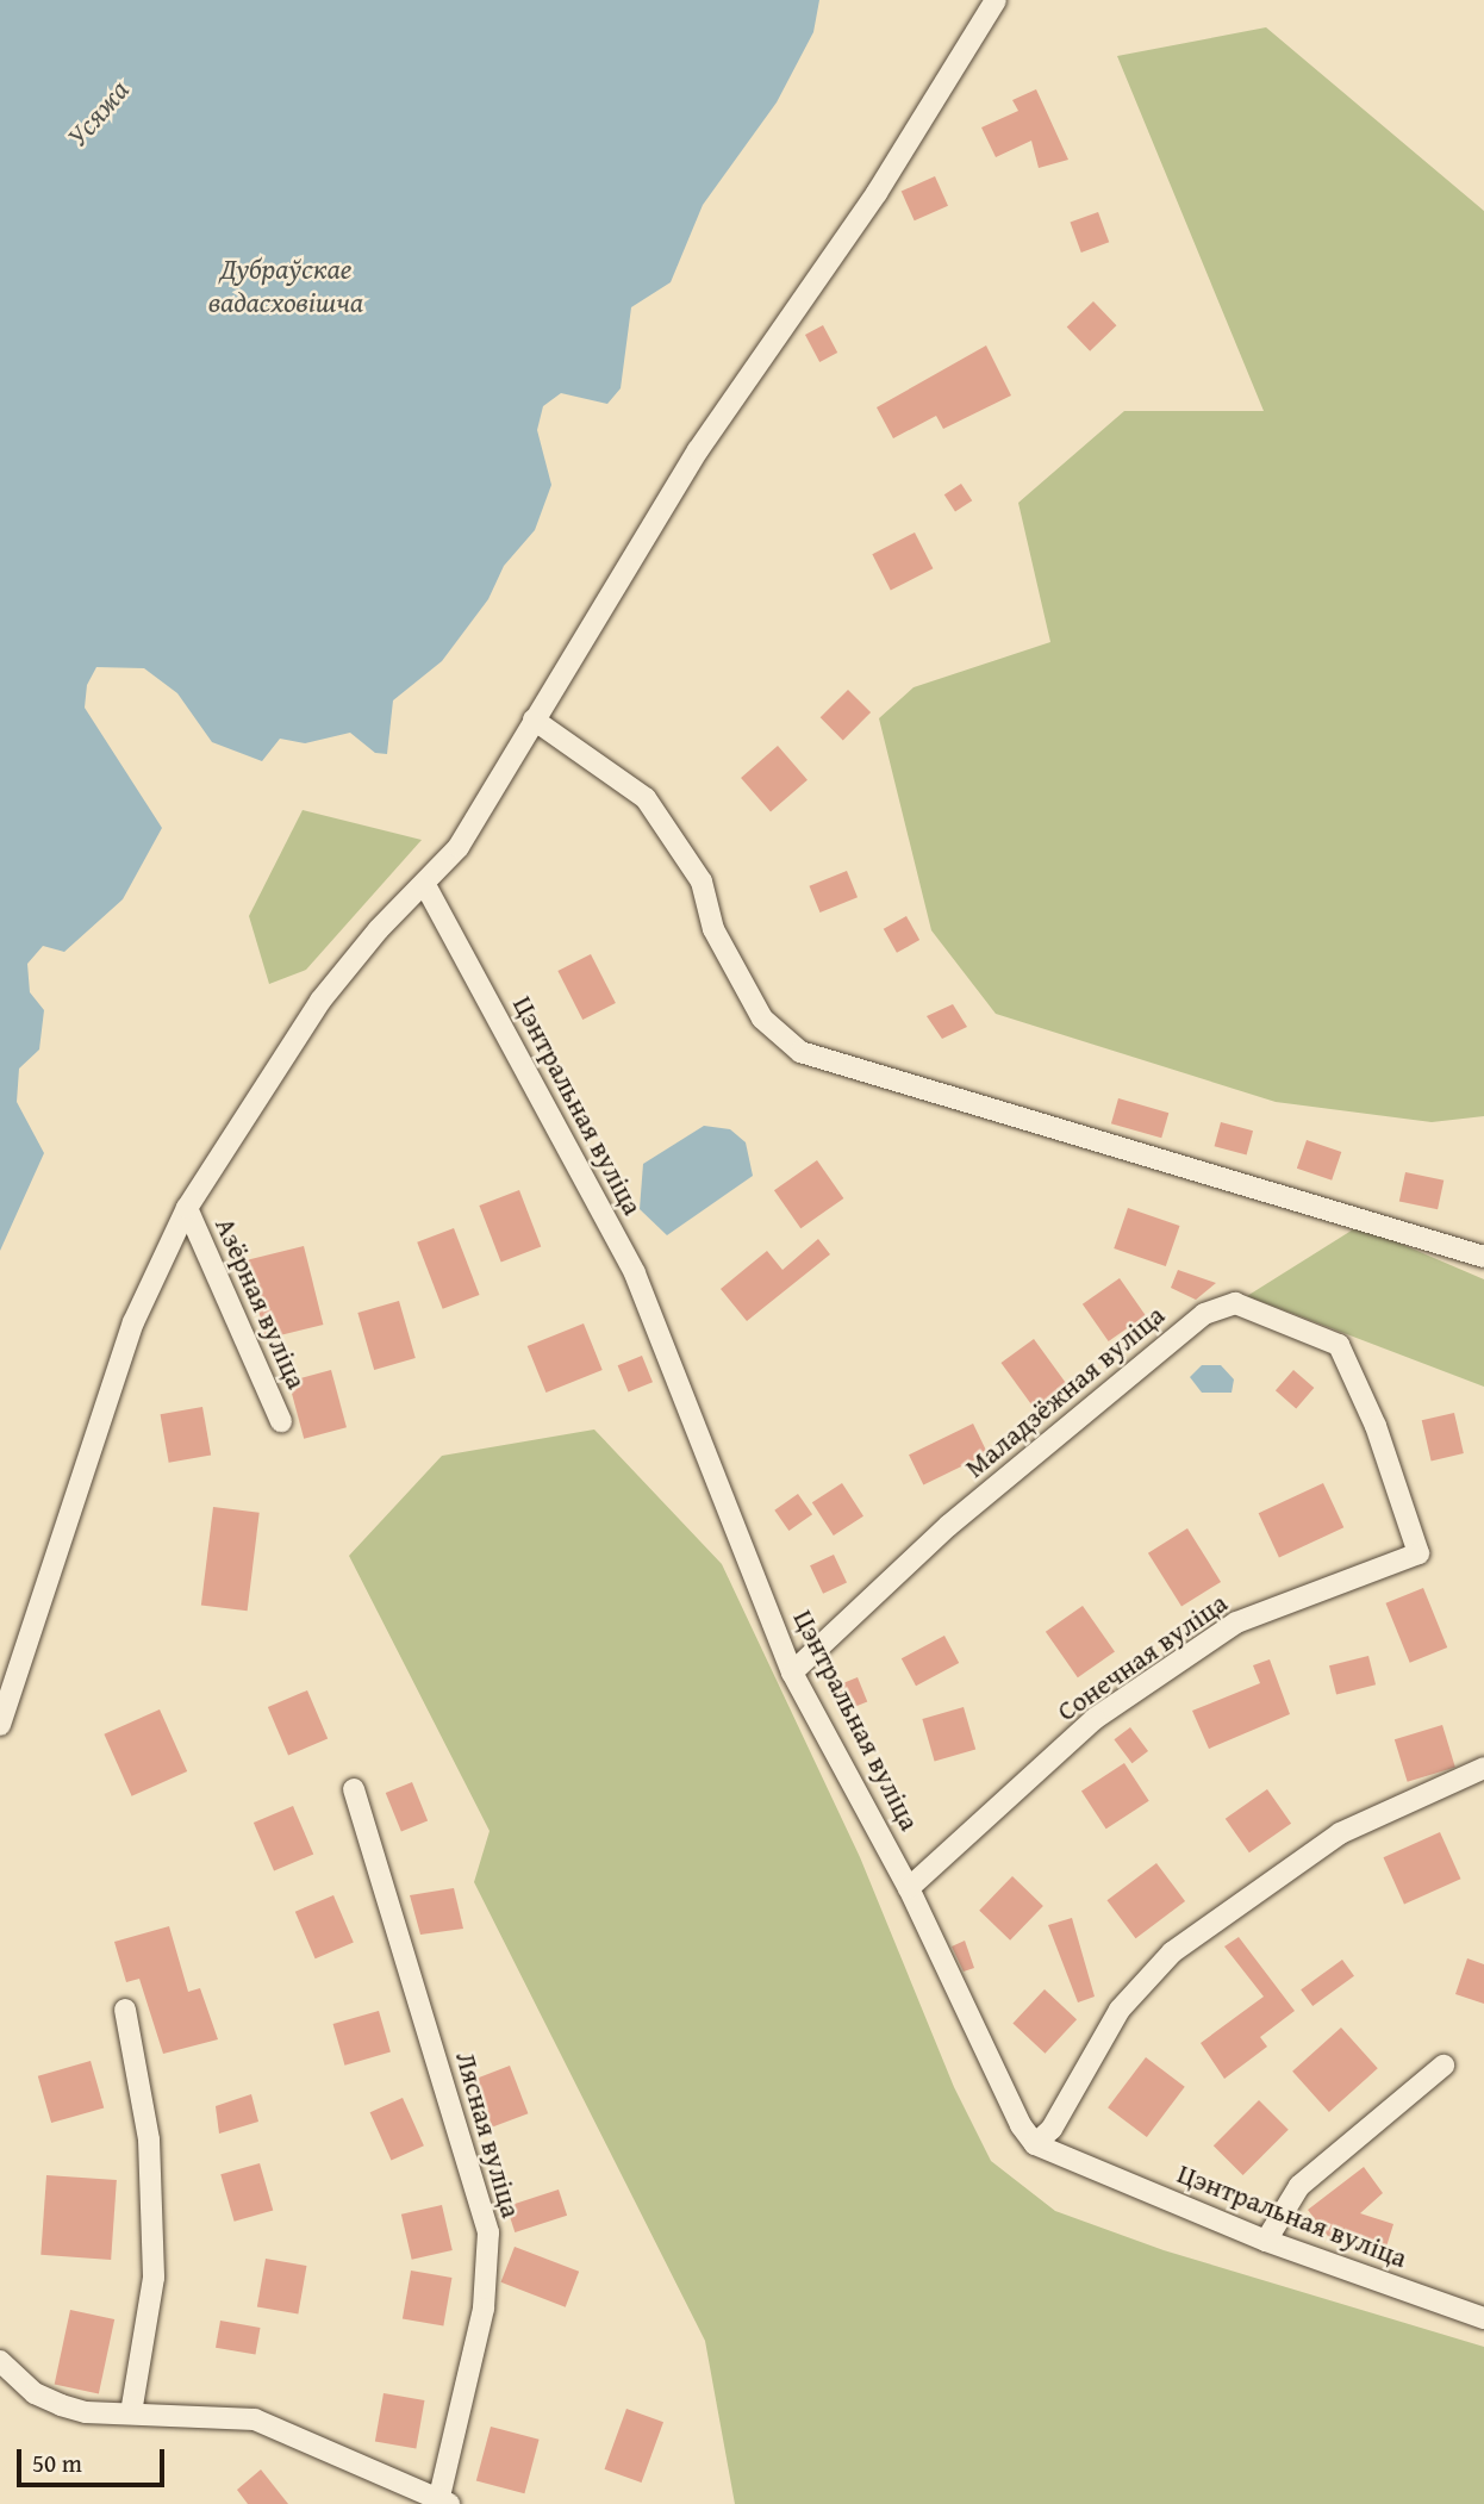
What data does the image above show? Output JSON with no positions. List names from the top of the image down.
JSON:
{
  "streets": {
    "street": [
      "Цэнтральная вуліца",
      "Азёрная вуліца",
      "Маладзёжная вуліца",
      "Сонечная вуліца",
      "Лясная вуліца"
    ]
  },
  "crossings": [
    ["Цэнтральная вуліца", "Маладзёжная вуліца"],
    ["Цэнтральная вуліца", "Сонечная вуліца"],
    ["Маладзёжная вуліца", "Сонечная вуліца"]
  ],
  "water": ["Усяжа", "Дубраўскае вадасховішча"],
  "scale_bar": "50 m"
}
